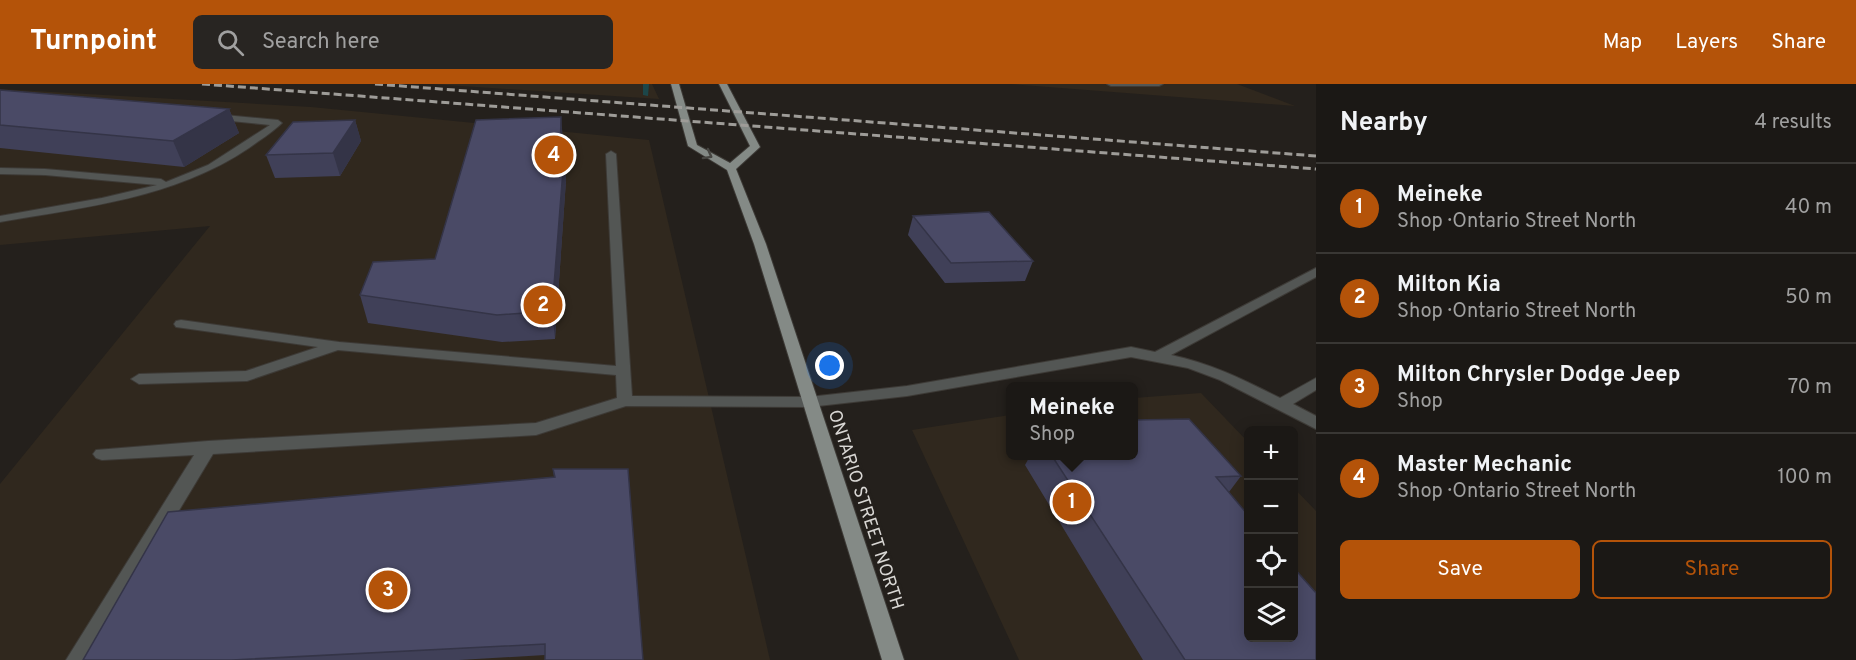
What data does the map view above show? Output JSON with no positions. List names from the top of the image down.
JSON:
{
  "streets": {
    "main road": ["ONTARIO STREET NORTH"]
  },
  "page": {
    "header": "Turnpoint",
    "search": "Search here",
    "nav": ["Map", "Layers", "Share"],
    "heading": ["Nearby", "4 results"],
    "pins": [
      "4",
      "2",
      "1",
      "3"
    ],
    "list": [
      {
        "mark": "1",
        "name": "Meineke",
        "note": "Shop · Ontario Street North",
        "value": "40 m"
      },
      {
        "mark": "2",
        "name": "Milton Kia",
        "note": "Shop · Ontario Street North",
        "value": "50 m"
      },
      {
        "mark": "3",
        "name": "Milton Chrysler Dodge Jeep",
        "note": "Shop",
        "value": "70 m"
      },
      {
        "mark": "4",
        "name": "Master Mechanic",
        "note": "Shop · Ontario Street North",
        "value": "100 m"
      }
    ],
    "popup": ["Meineke", "Shop"],
    "map_buttons": ["+", "−"],
    "buttons": ["Save", "Share"]
  }
}
